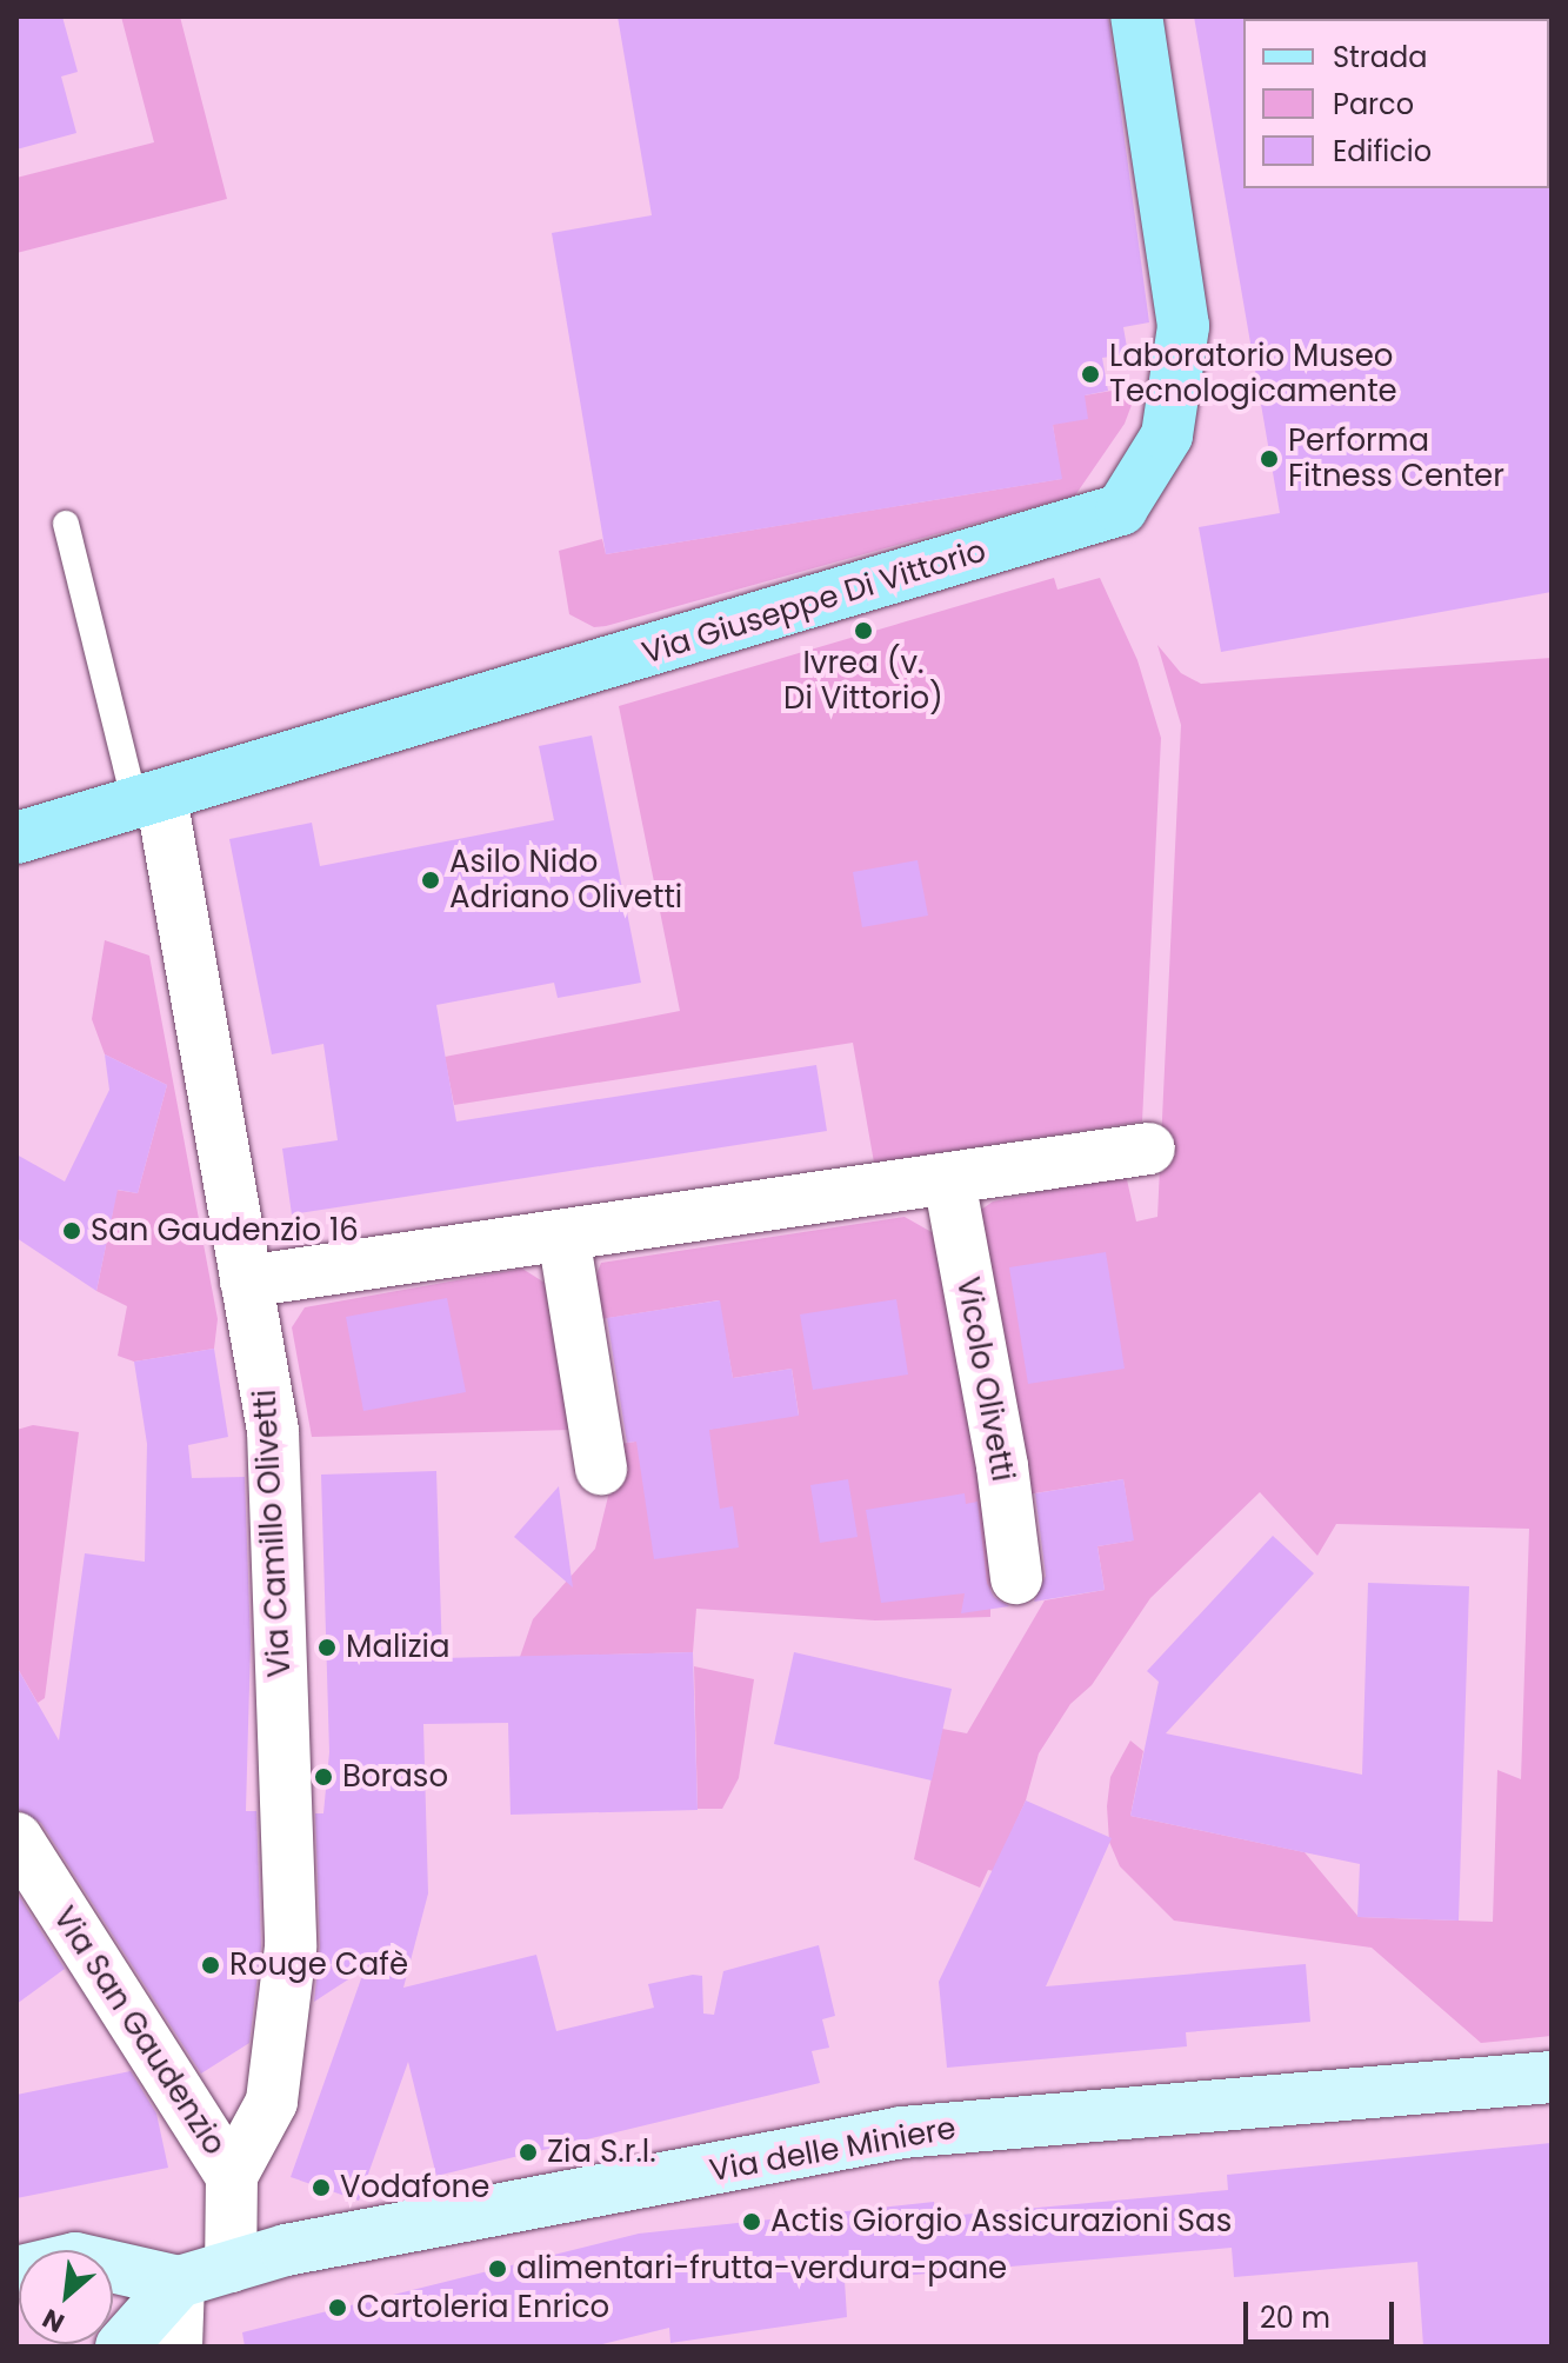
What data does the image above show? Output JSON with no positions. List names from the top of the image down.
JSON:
{
  "streets": {
    "main road": ["Via Giuseppe Di Vittorio"],
    "street": [
      "Vicolo Olivetti",
      "Via Camillo Olivetti",
      "Via San Gaudenzio",
      "Via delle Miniere"
    ]
  },
  "crossings": [
    ["Via Giuseppe Di Vittorio", "Via Camillo Olivetti"],
    ["Via Camillo Olivetti", "Via San Gaudenzio"],
    ["Via Camillo Olivetti", "Via delle Miniere"]
  ],
  "places": [
    "Laboratorio Museo Tecnologicamente",
    "Performa Fitness Center",
    "Ivrea (v. Di Vittorio)",
    "Asilo Nido Adriano Olivetti",
    "San Gaudenzio 16",
    "Malizia",
    "Boraso",
    "Rouge Cafè",
    "Zia S.r.l.",
    "Vodafone",
    "Actis Giorgio Assicurazioni Sas",
    "alimentari-frutta-verdura-pane",
    "Cartoleria Enrico"
  ],
  "legend": ["Strada", "Parco", "Edificio"],
  "scale_bar": "20 m",
  "north": "bottom left"
}
